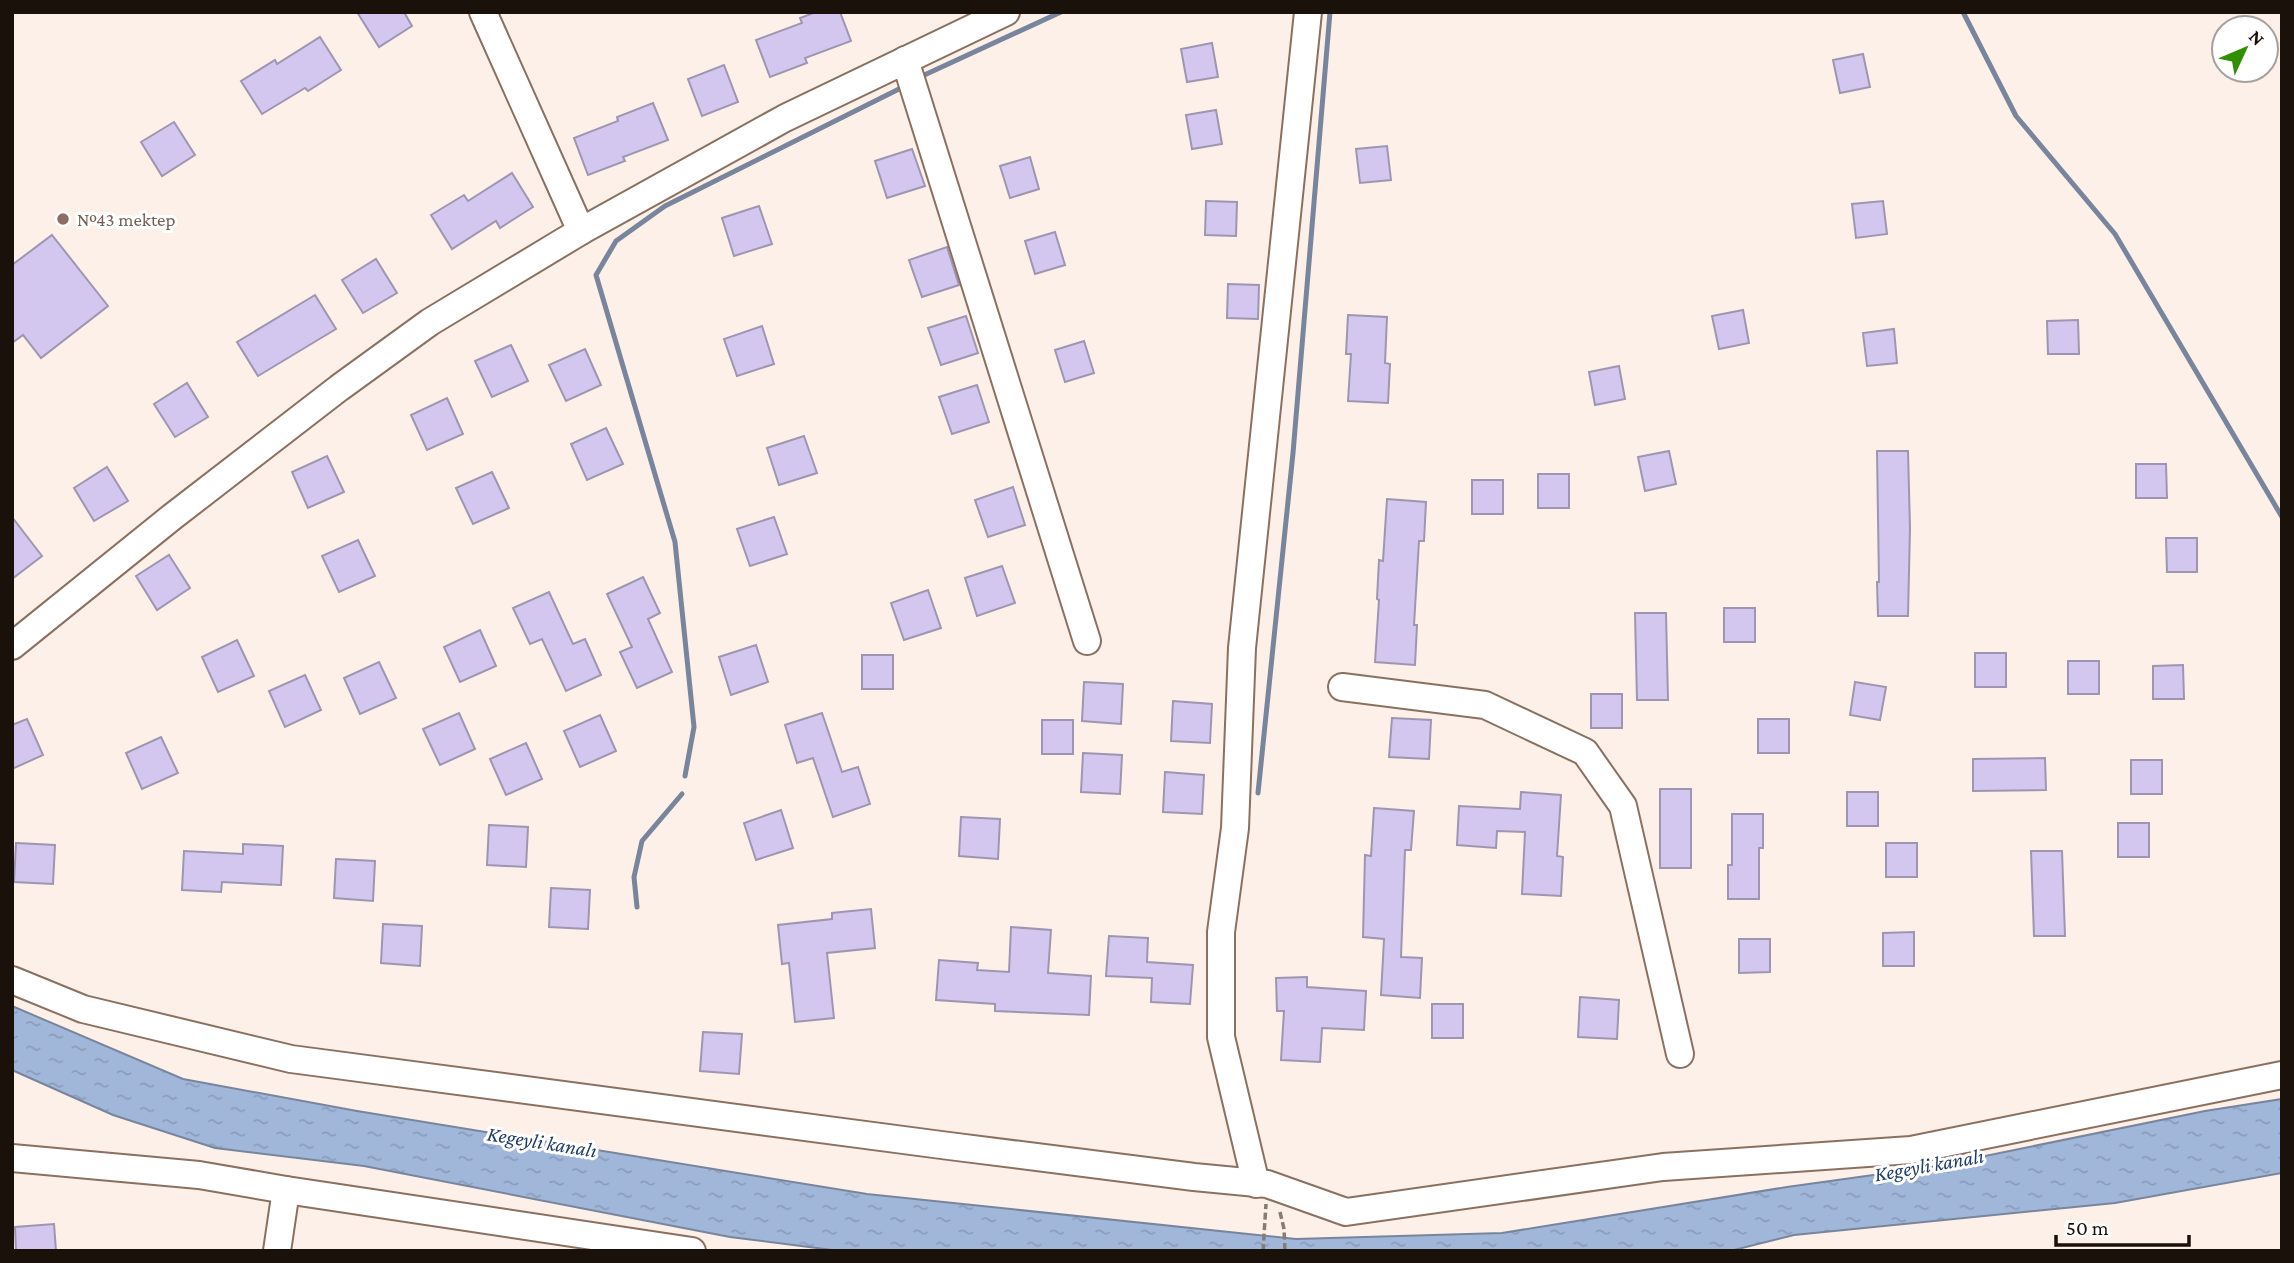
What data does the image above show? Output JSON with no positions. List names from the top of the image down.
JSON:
{
  "water": ["Kegeyli kanalı"],
  "places": ["№43 mektep"],
  "scale_bar": "50 m",
  "north": "top right"
}
